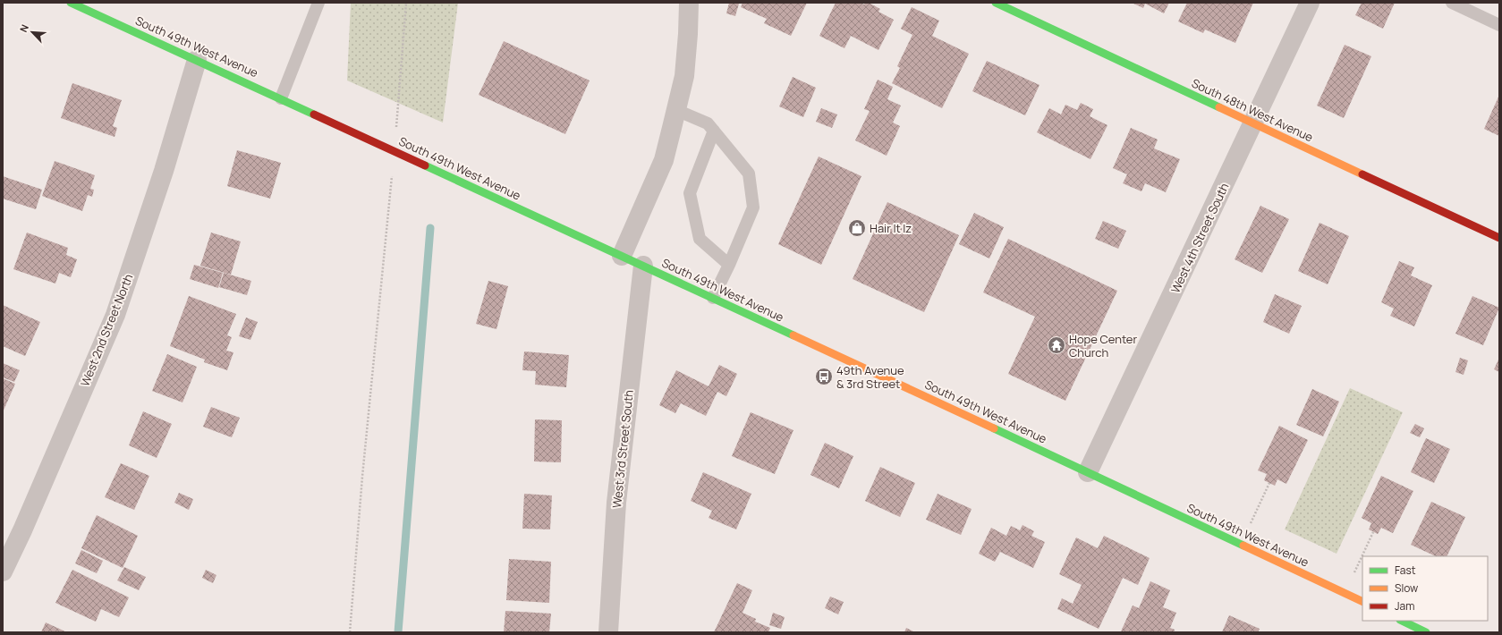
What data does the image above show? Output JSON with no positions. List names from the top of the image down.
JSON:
{
  "streets": {
    "street": [
      "South 49th West Avenue",
      "South 48th West Avenue",
      "West 4th Street South",
      "West 2nd Street North",
      "West 3rd Street South"
    ]
  },
  "crossings": [
    ["South 49th West Avenue", "West 4th Street South"],
    ["South 49th West Avenue", "West 2nd Street North"],
    ["South 49th West Avenue", "West 3rd Street South"],
    ["South 48th West Avenue", "West 4th Street South"]
  ],
  "places": {
    "shop": ["Hair It Iz"],
    "temple": ["Hope Center Church"],
    "bus stop": ["49th Avenue & 3rd Street"]
  },
  "legend": ["Fast", "Slow", "Jam"],
  "north": "top left"
}
